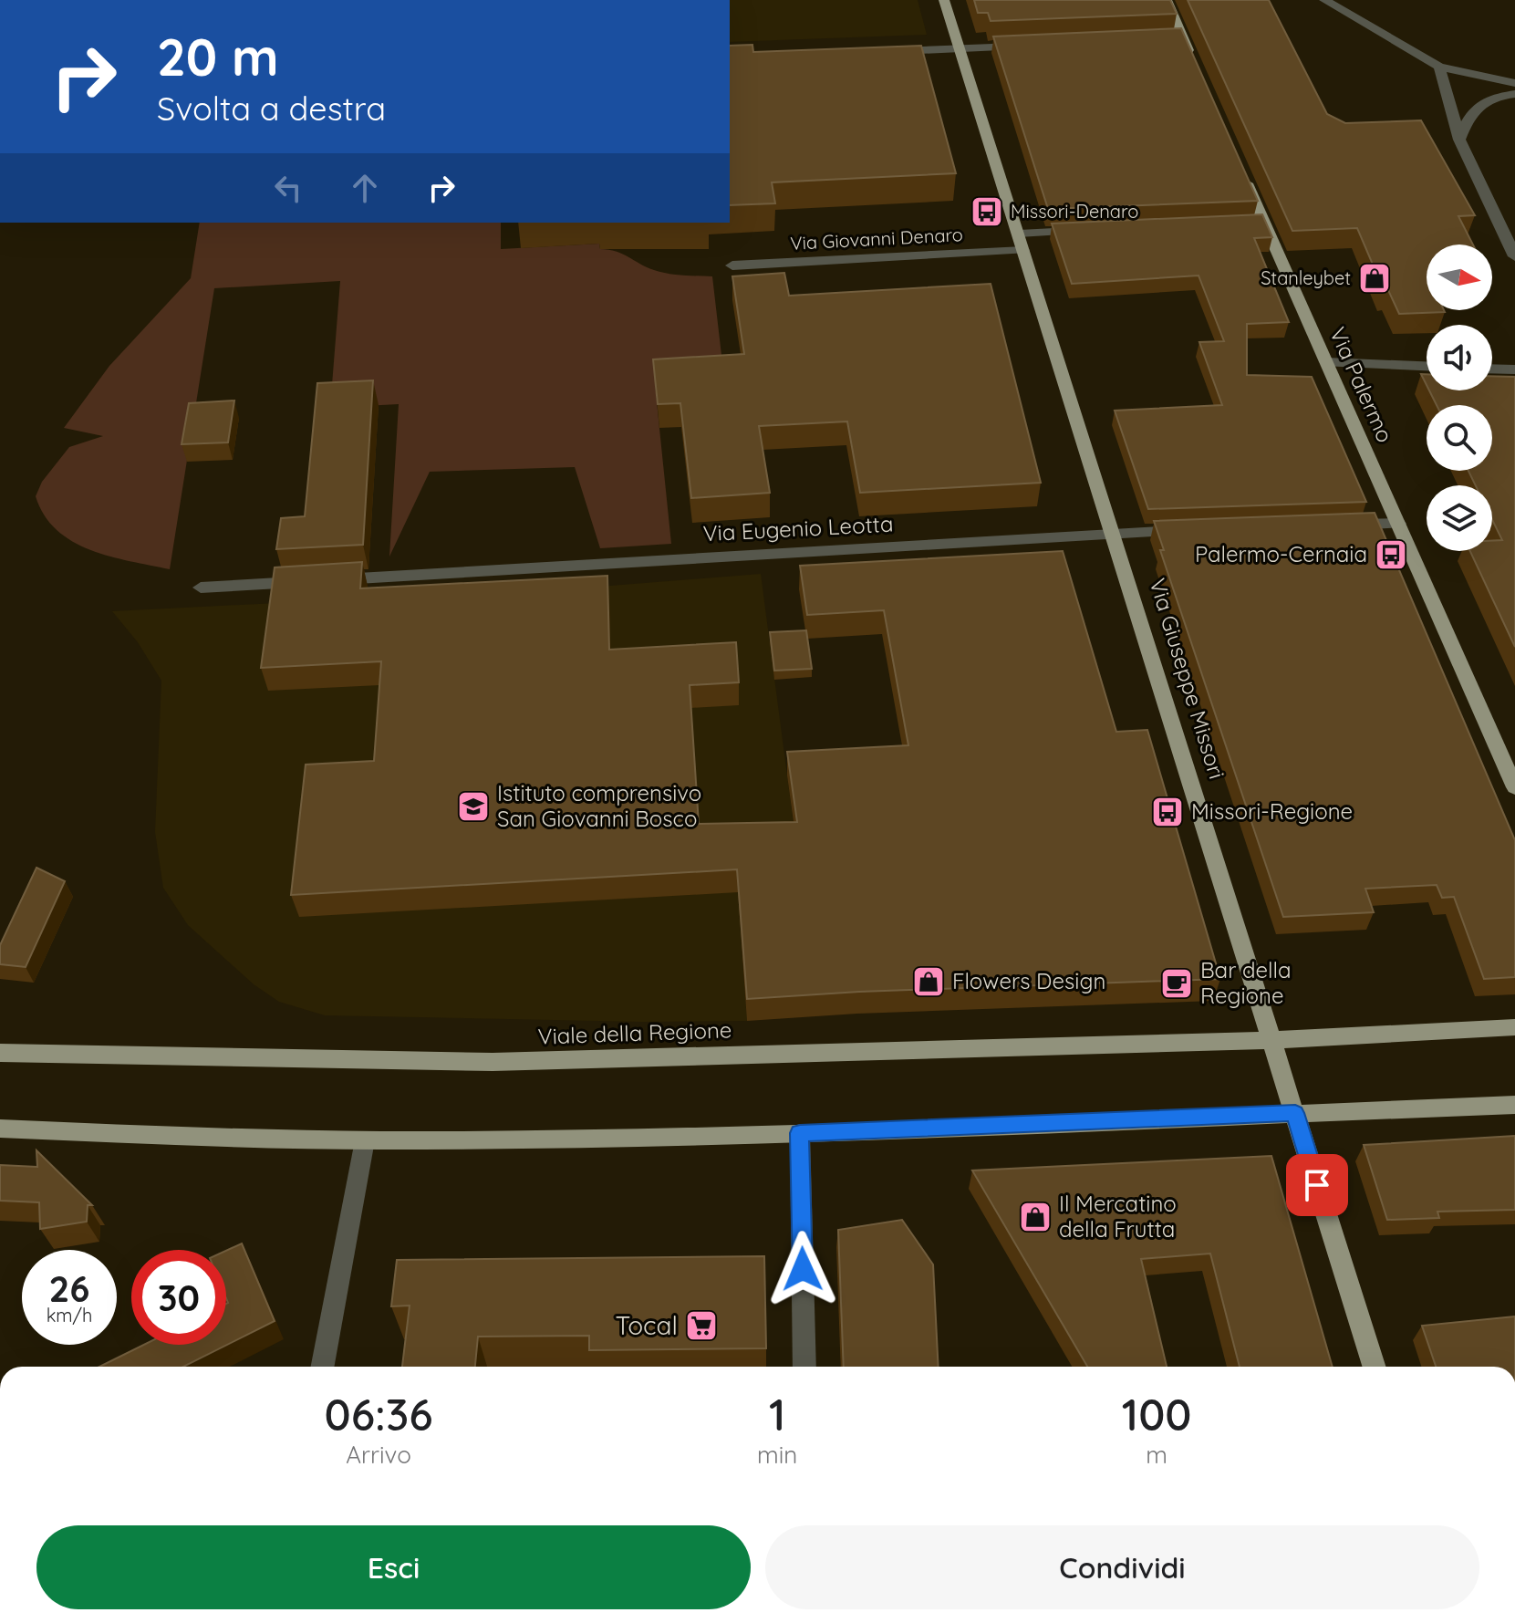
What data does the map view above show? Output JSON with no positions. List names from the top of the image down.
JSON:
{
  "streets": {
    "main road": ["Via Palermo", "Via Giuseppe Missori", "Viale della Regione"],
    "street": ["Via Giovanni Denaro", "Via Eugenio Leotta"]
  },
  "crossings": [
    ["Via Giovanni Denaro", "Via Giuseppe Missori"],
    ["Via Eugenio Leotta", "Via Giuseppe Missori"],
    ["Via Giuseppe Missori", "Viale della Regione"]
  ],
  "places": {
    "bus stop": ["Missori-Denaro", "Palermo-Cernaia", "Missori-Regione"],
    "shop": ["Stanleybet", "Flowers Design", "Il Mercatino della Frutta"],
    "school or university": ["Istituto comprensivo San Giovanni Bosco"],
    "cafe": ["Bar della Regione"],
    "supermarket": ["Tocal"]
  },
  "north": "right",
  "page": {
    "turn": ["20 m", "Svolta a destra"],
    "speed": "26 km/h",
    "limit": "30",
    "eta": [
      "06:36",
      "Arrivo",
      "1",
      "min",
      "100",
      "m"
    ],
    "buttons": ["Esci", "Condividi"]
  }
}
